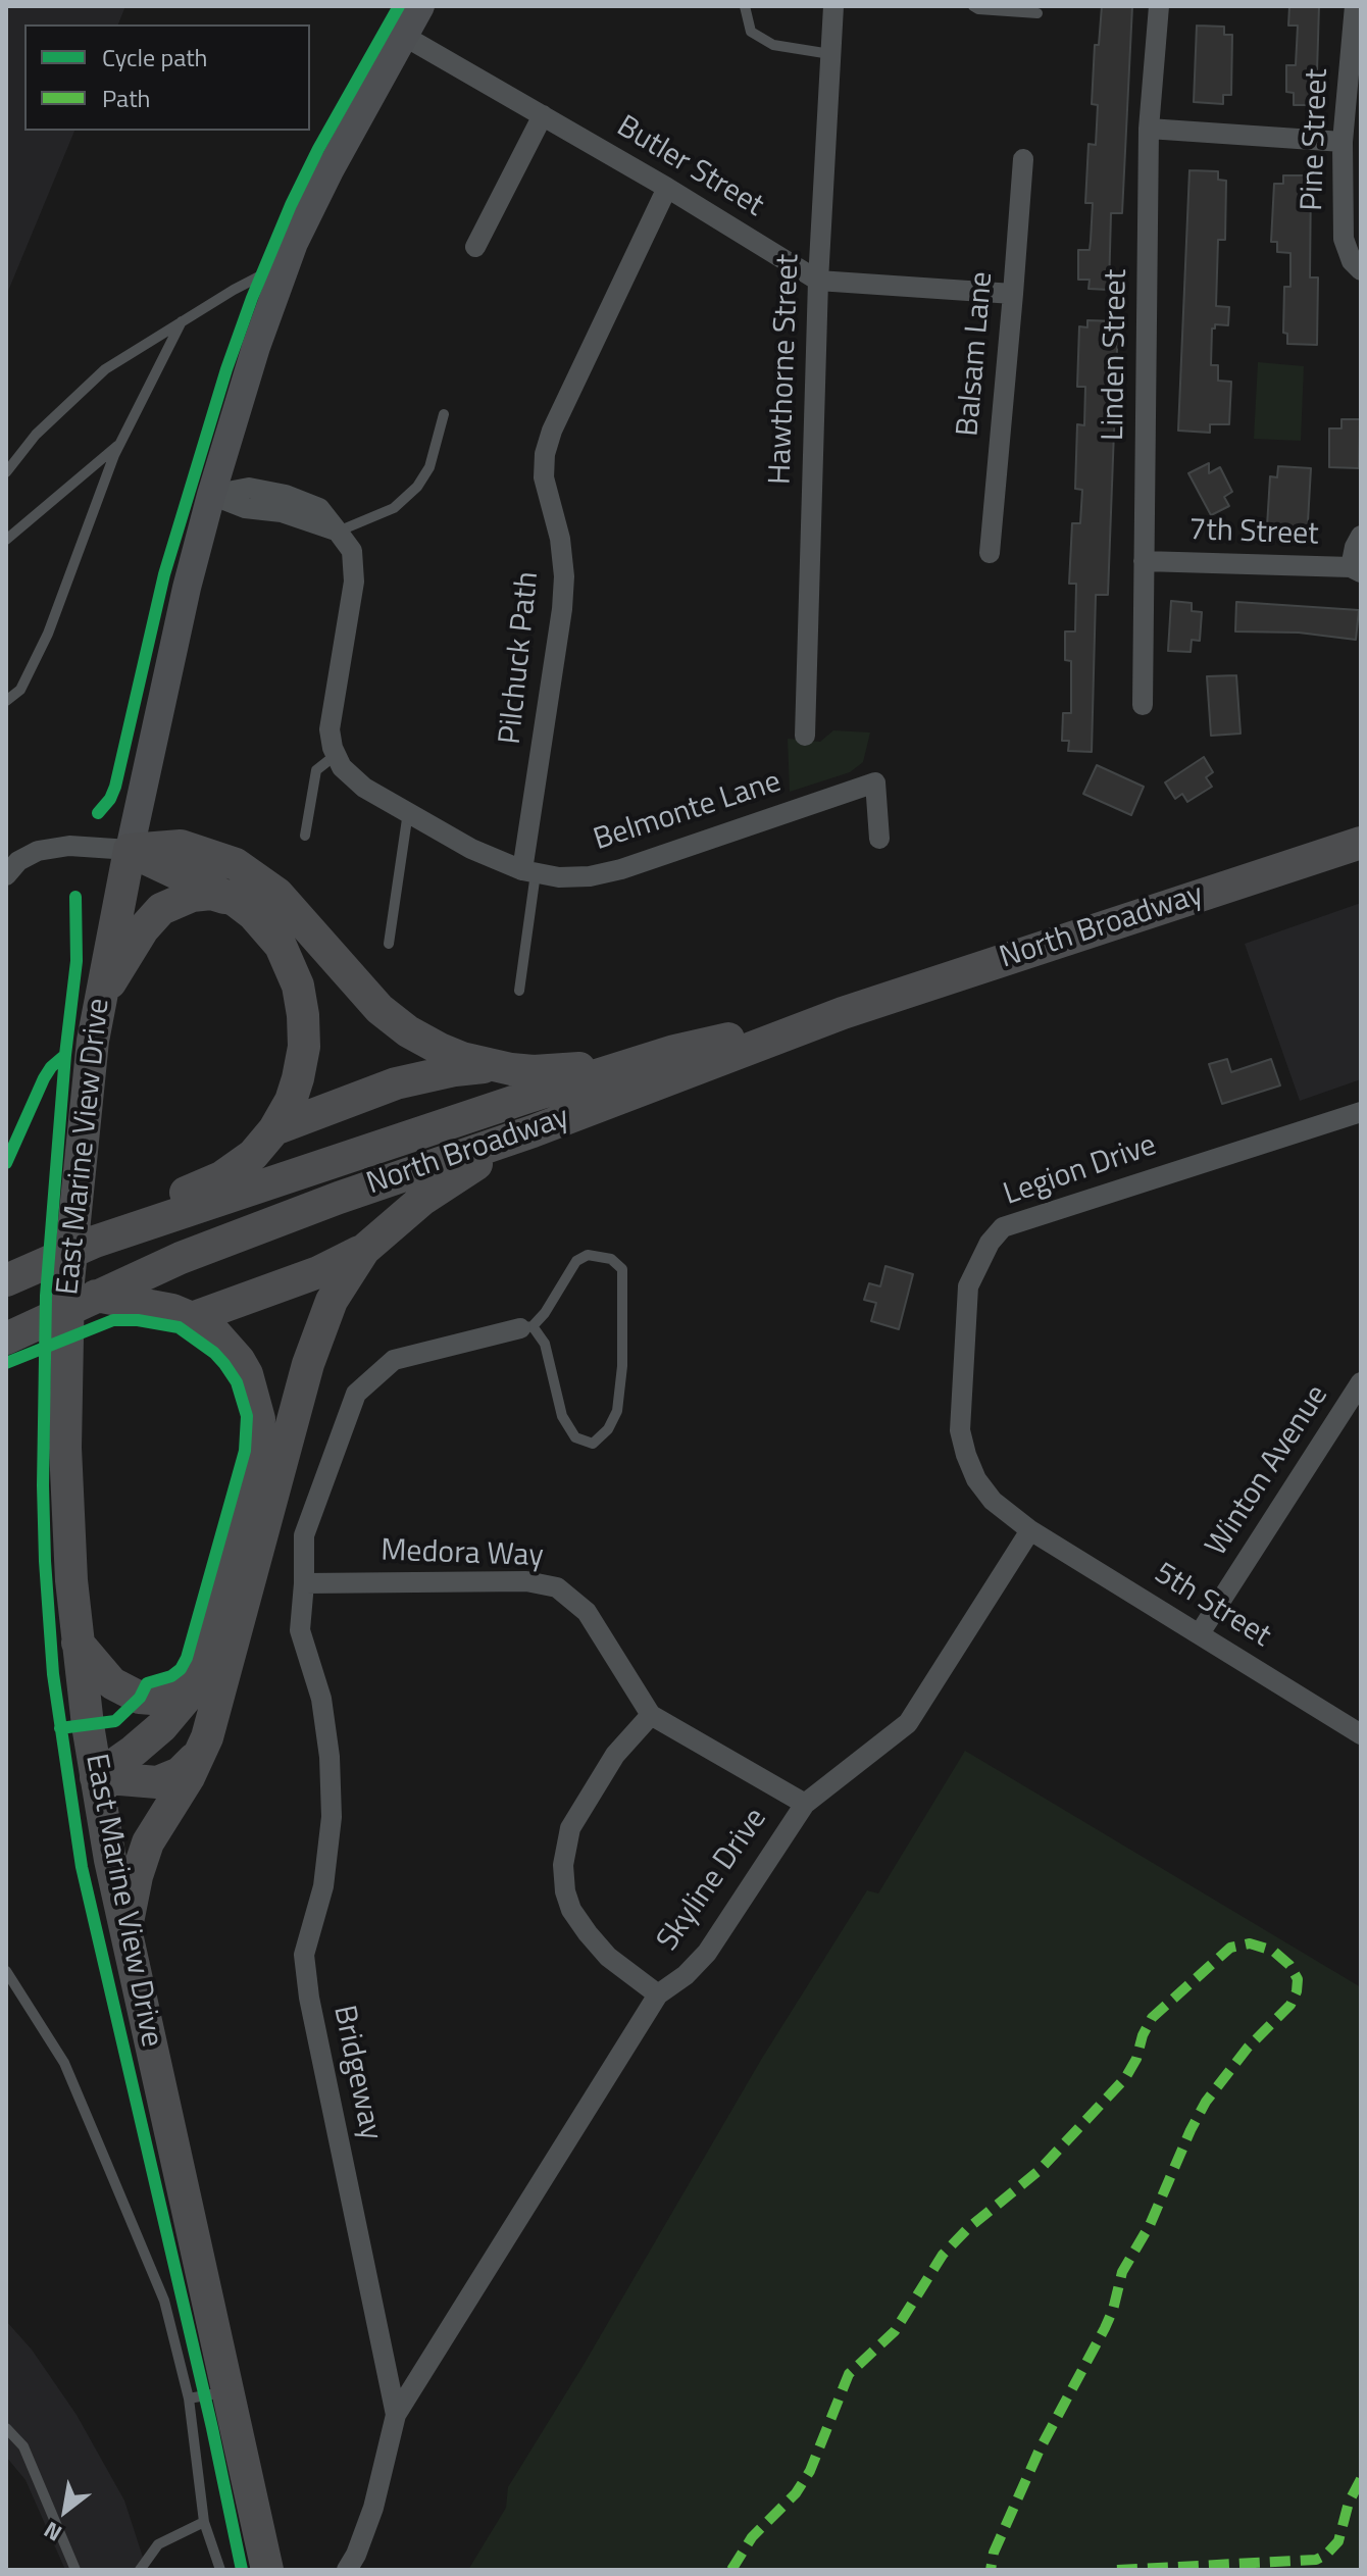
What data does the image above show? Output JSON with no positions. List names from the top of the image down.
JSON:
{
  "streets": {
    "main road": ["North Broadway", "East Marine View Drive"],
    "street": [
      "Pine Street",
      "Butler Street",
      "Balsam Lane",
      "Linden Street",
      "Hawthorne Street",
      "7th Street",
      "Pilchuck Path",
      "Belmonte Lane",
      "Legion Drive",
      "Winton Avenue",
      "Medora Way",
      "5th Street",
      "Skyline Drive",
      "Bridgeway"
    ]
  },
  "crossings": [
    ["Butler Street", "Balsam Lane"],
    ["Butler Street", "Hawthorne Street"],
    ["Butler Street", "Pilchuck Path"],
    ["Butler Street", "East Marine View Drive"],
    ["Linden Street", "7th Street"],
    ["Pilchuck Path", "Belmonte Lane"],
    ["Legion Drive", "5th Street"],
    ["Legion Drive", "Skyline Drive"],
    ["Winton Avenue", "5th Street"],
    ["Medora Way", "Skyline Drive"],
    ["Medora Way", "Bridgeway"],
    ["5th Street", "Skyline Drive"],
    ["Skyline Drive", "Bridgeway"]
  ],
  "legend": ["Cycle path", "Path"],
  "north": "bottom left"
}
